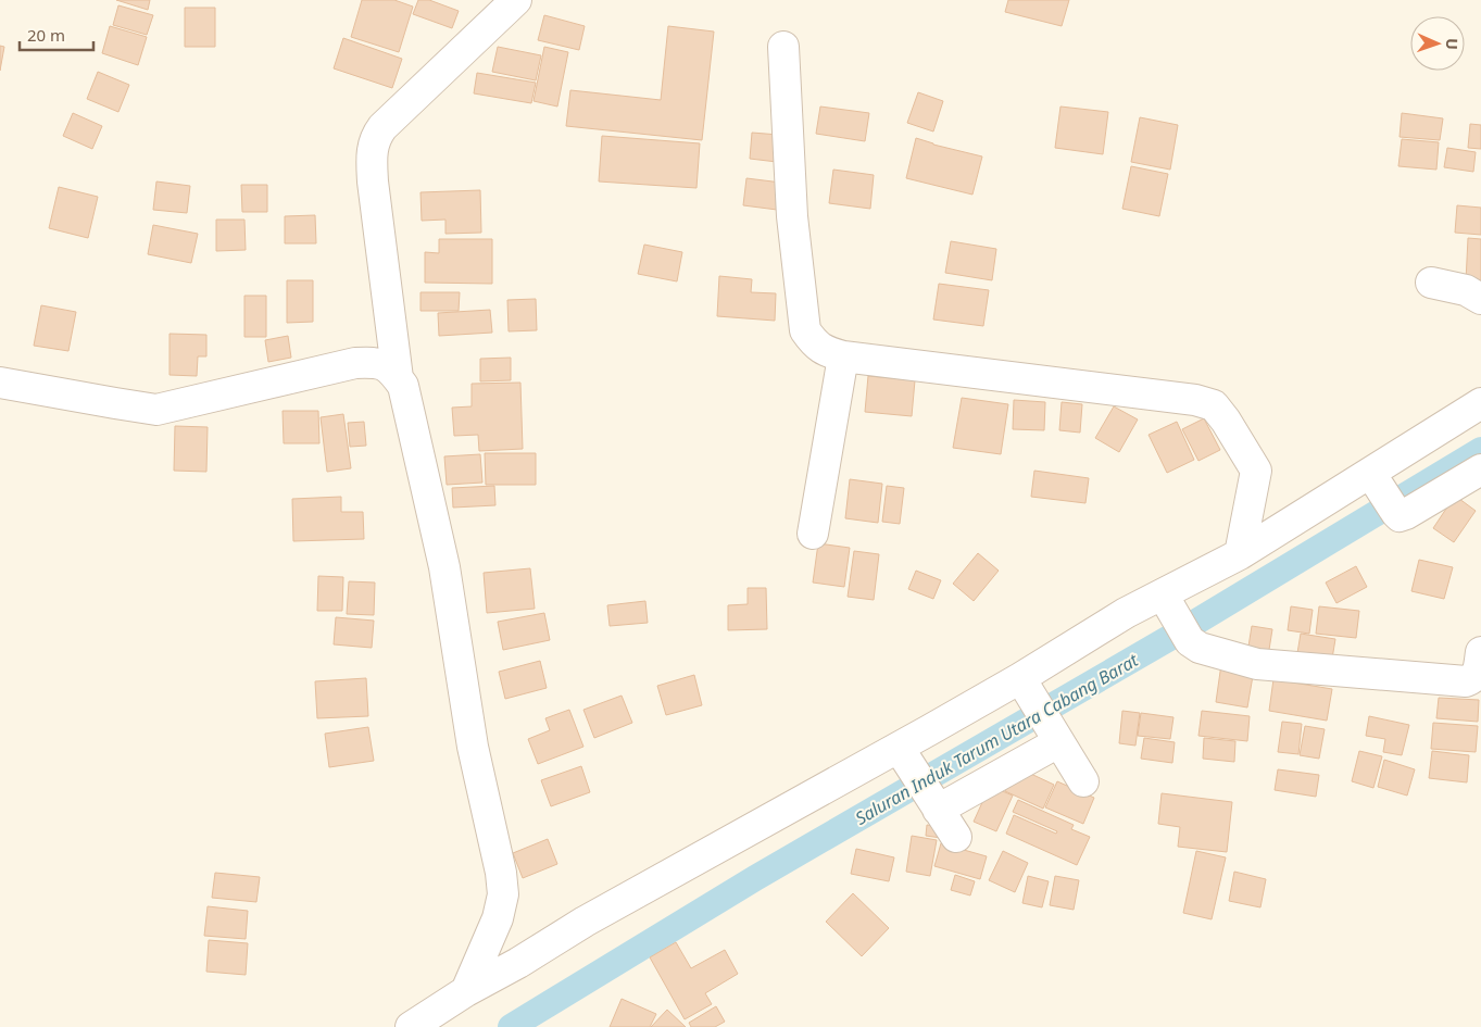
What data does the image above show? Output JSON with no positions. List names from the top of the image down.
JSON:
{
  "water": ["Saluran Induk Tarum Utara Cabang Barat"],
  "scale_bar": "20 m",
  "north": "right"
}
